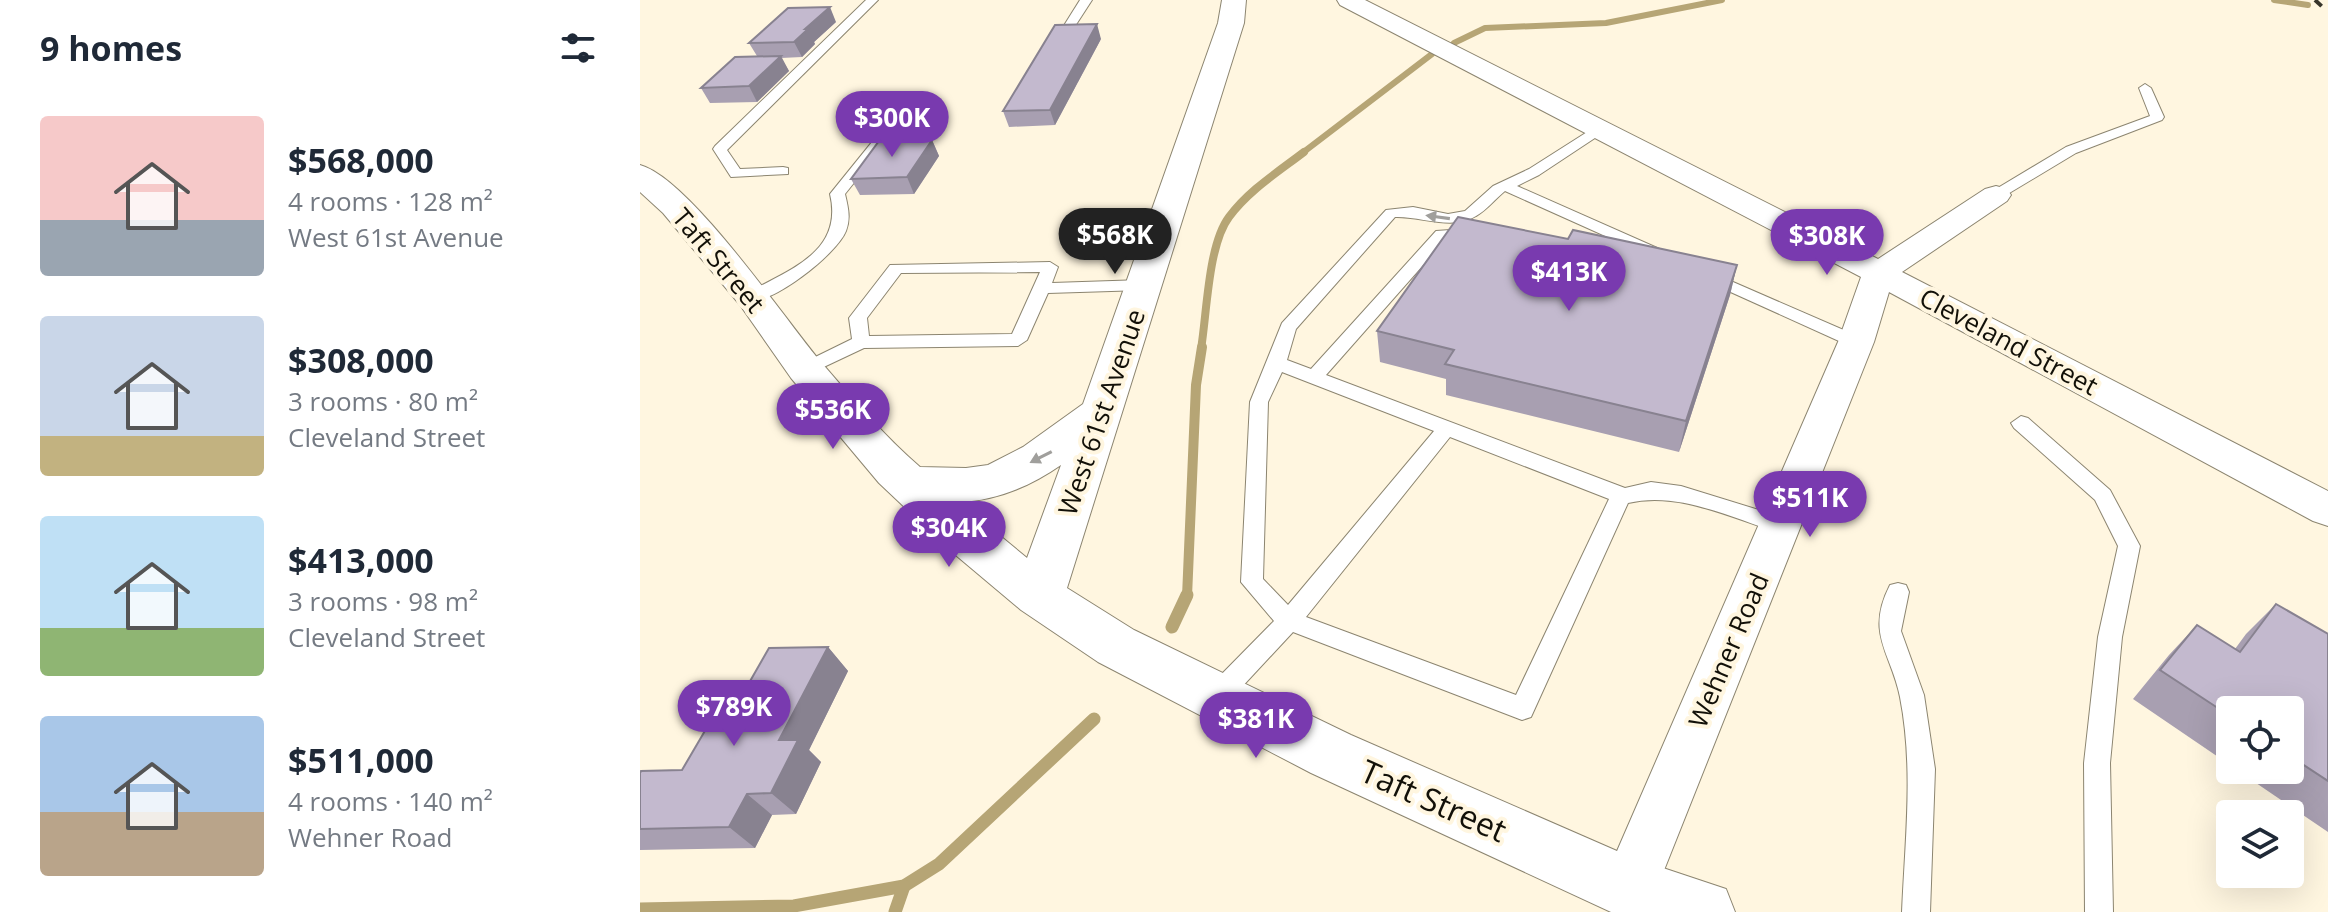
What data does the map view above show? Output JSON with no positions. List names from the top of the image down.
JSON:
{
  "streets": {
    "main road": ["Taft Street", "West 61st Avenue"],
    "street": ["Cleveland Street", "Wehner Road"]
  },
  "crossings": [
    ["Taft Street", "West 61st Avenue"],
    ["Taft Street", "Wehner Road"],
    ["Cleveland Street", "Wehner Road"]
  ],
  "page": {
    "heading": "9 homes",
    "price": [
      "$300K",
      "$568K",
      "$308K",
      "$413K",
      "$536K",
      "$511K",
      "$304K",
      "$789K",
      "$381K"
    ],
    "list": [
      {
        "name": "$568,000",
        "note": "4 rooms · 128 m² · West 61st Avenue"
      },
      {
        "name": "$308,000",
        "note": "3 rooms · 80 m² · Cleveland Street"
      },
      {
        "name": "$413,000",
        "note": "3 rooms · 98 m² · Cleveland Street"
      },
      {
        "name": "$511,000",
        "note": "4 rooms · 140 m² · Wehner Road"
      }
    ]
  }
}
